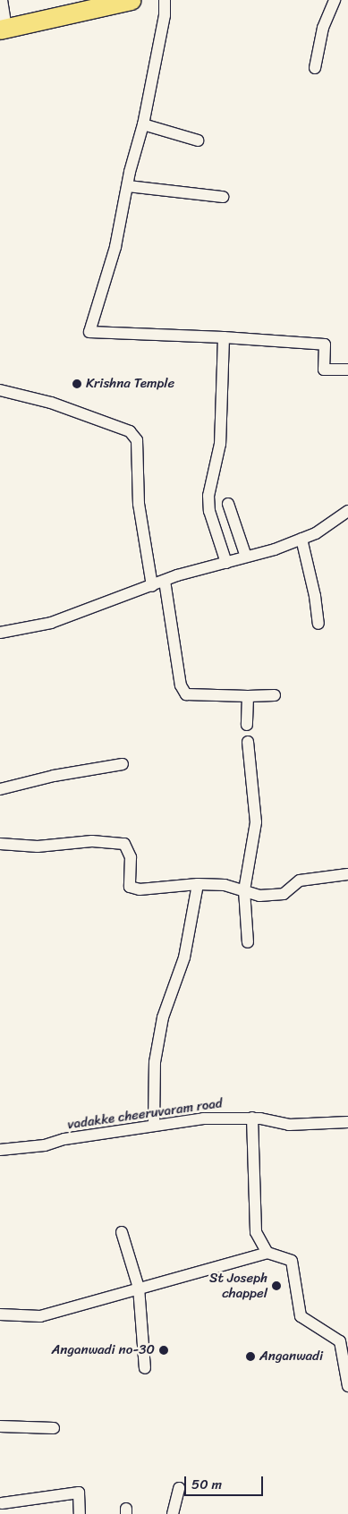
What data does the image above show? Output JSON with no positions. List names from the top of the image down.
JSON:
{
  "streets": {
    "street": ["vadakke cheeruvaram road"]
  },
  "places": [
    "Krishna Temple",
    "St Joseph chappel",
    "Anganwadi no-30",
    "Anganwadi"
  ],
  "scale_bar": "50 m"
}
